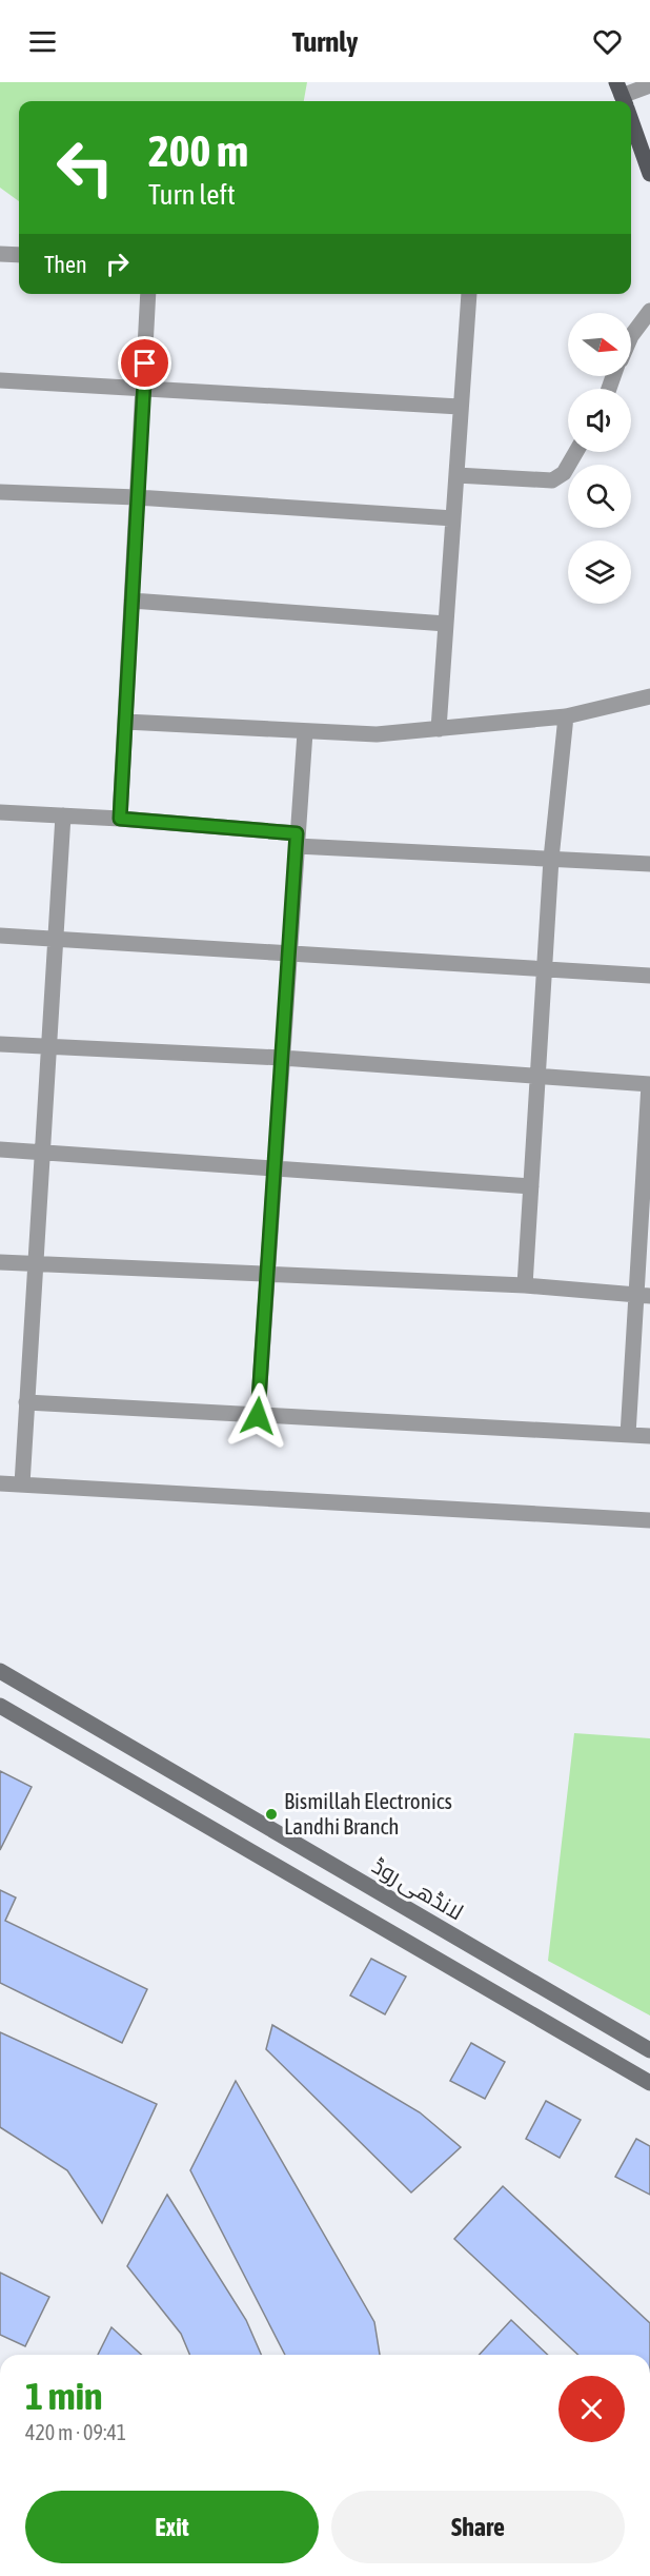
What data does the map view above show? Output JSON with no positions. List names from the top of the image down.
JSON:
{
  "streets": {
    "main road": ["لانڈھی روڈ"]
  },
  "places": ["Bismillah Electronics Landhi Branch"],
  "north": "right",
  "page": {
    "header": "Turnly",
    "turn": ["200 m", "Turn left"],
    "then": "Then",
    "heading": ["1 min", "420 m · 09:41"],
    "buttons": ["Exit", "Share"]
  }
}
